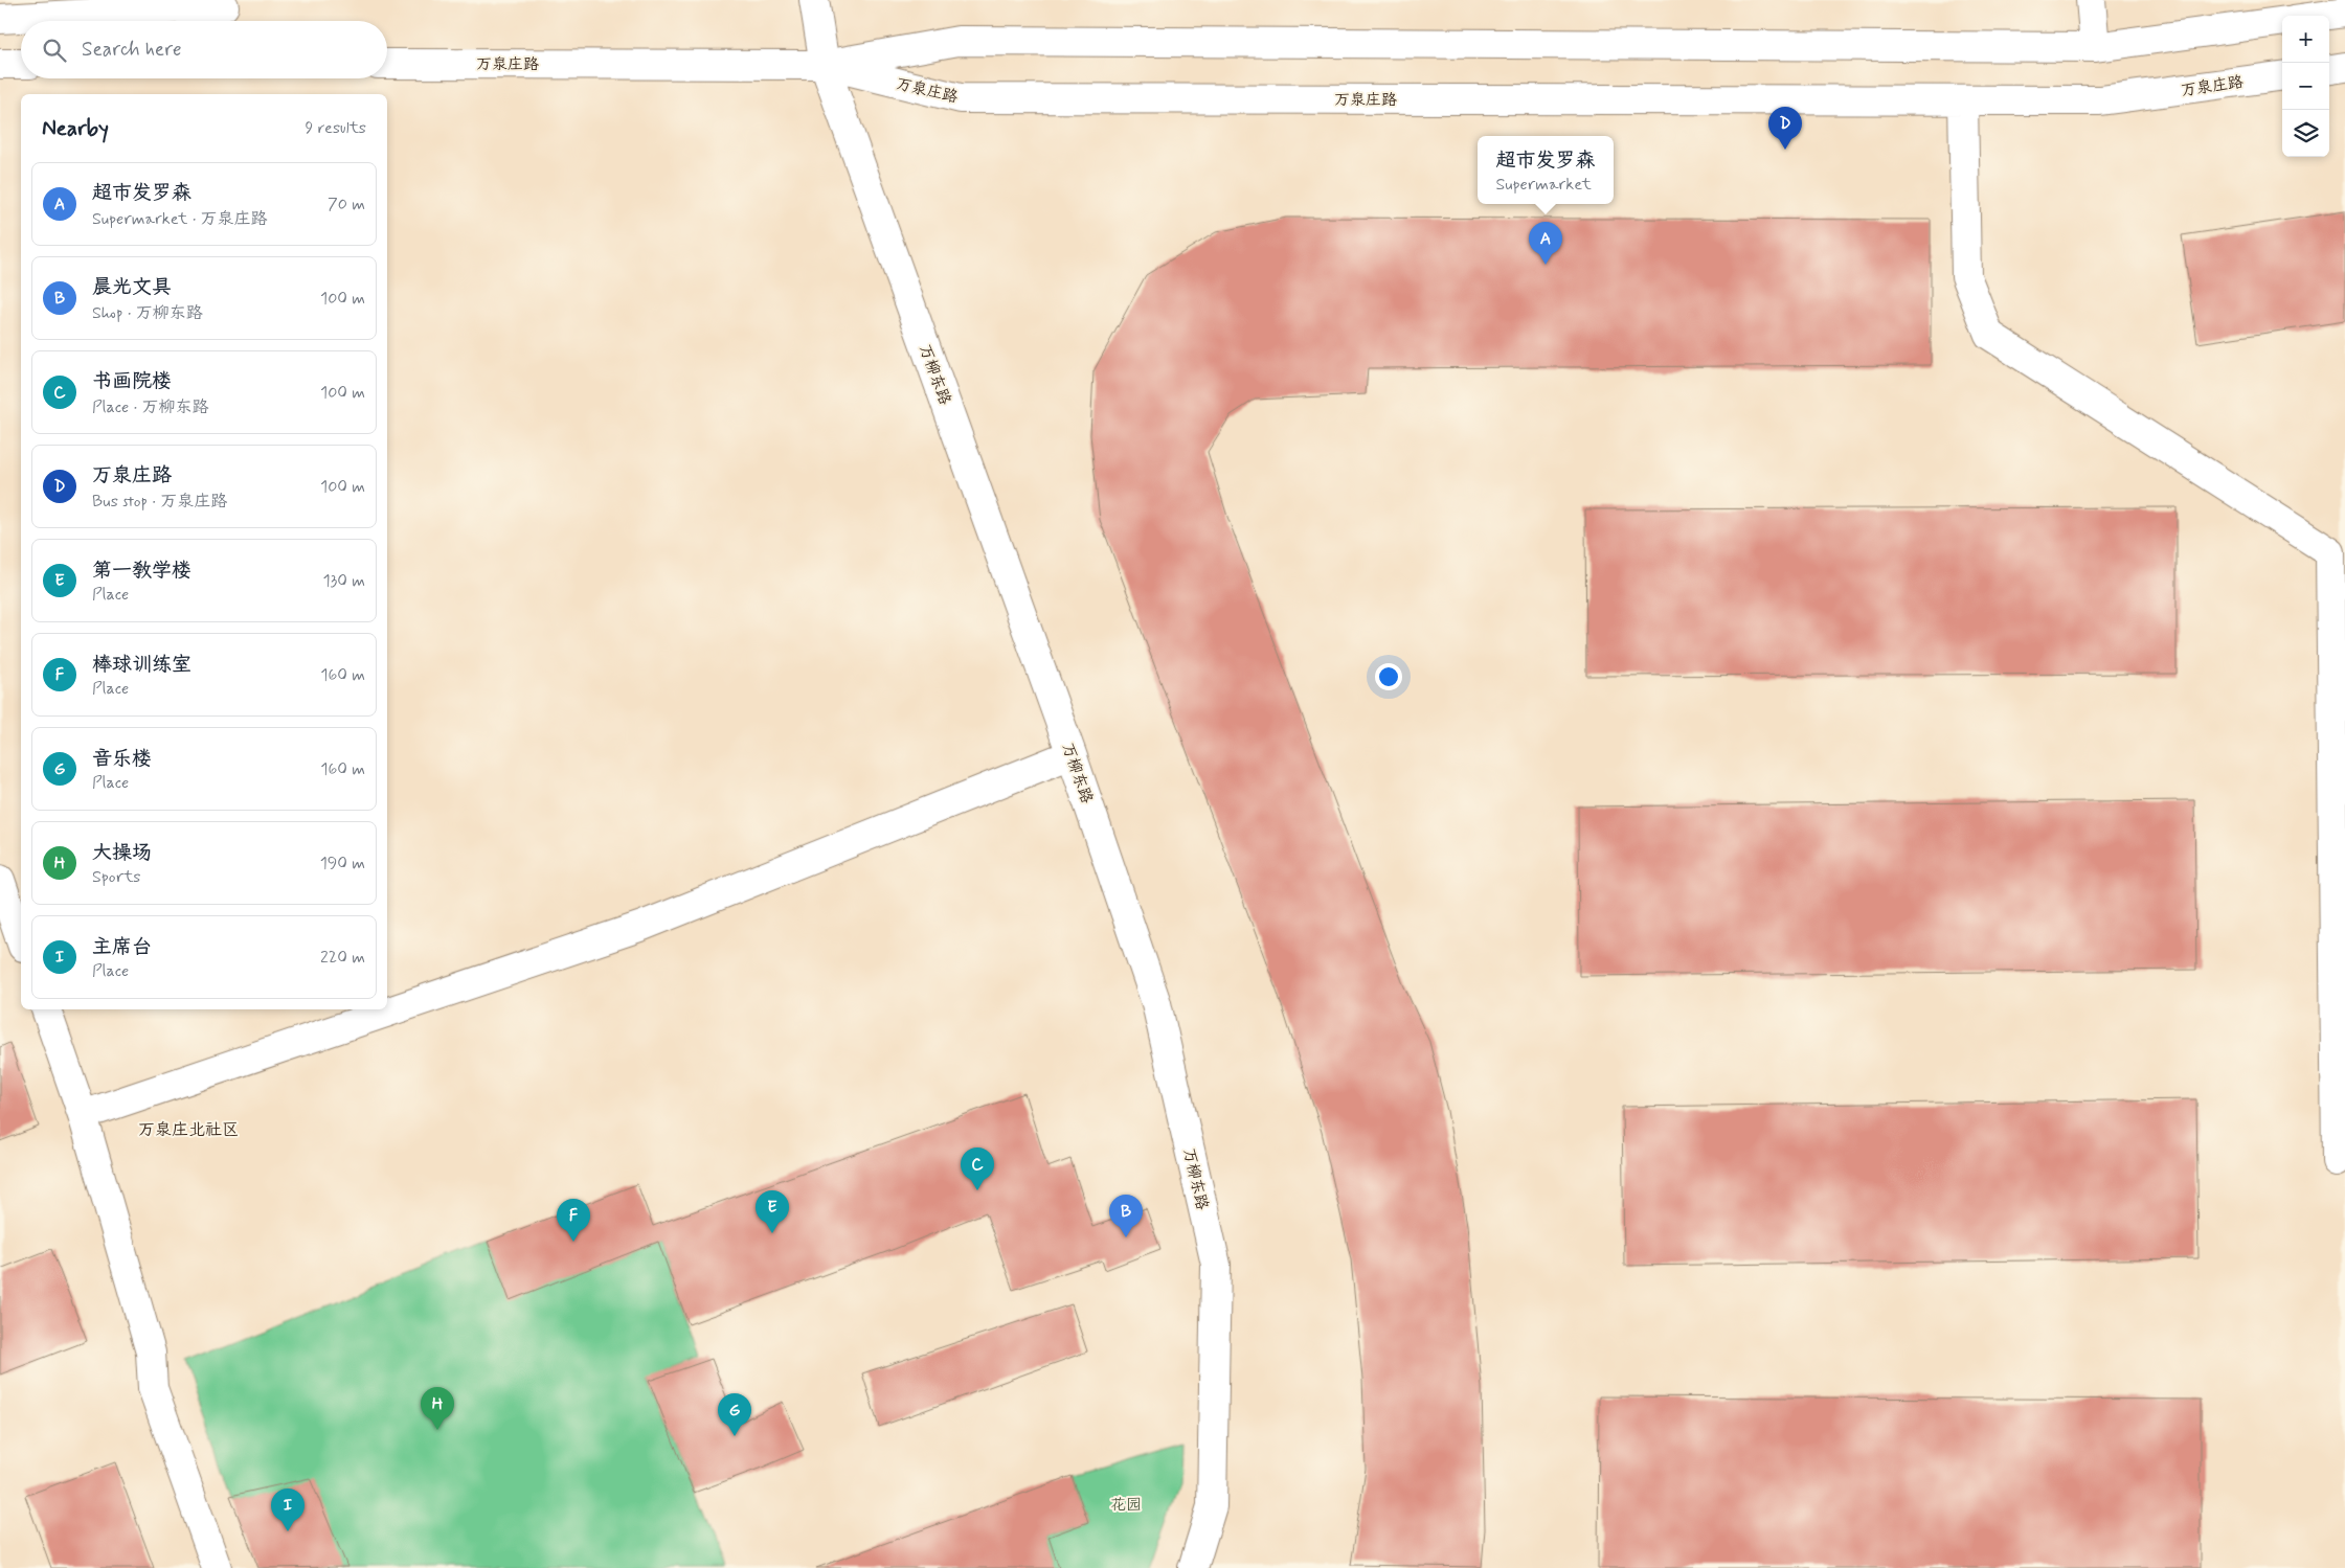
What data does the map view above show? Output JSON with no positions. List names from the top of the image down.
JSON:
{
  "streets": {
    "street": ["万泉庄路", "万柳东路"]
  },
  "crossings": [
    ["万泉庄路", "万柳东路"]
  ],
  "districts": ["万泉庄北社区"],
  "parks": ["花园"],
  "page": {
    "map_buttons": ["+", "−"],
    "search": "Search here",
    "heading": ["Nearby", "9 results"],
    "pins": [
      "D",
      "A",
      "C",
      "E",
      "B",
      "F",
      "H",
      "G",
      "I"
    ],
    "popup": ["超市发罗森", "Supermarket"],
    "list": [
      {
        "mark": "A",
        "name": "超市发罗森",
        "note": "Supermarket · 万泉庄路",
        "value": "70 m"
      },
      {
        "mark": "B",
        "name": "晨光文具",
        "note": "Shop · 万柳东路",
        "value": "100 m"
      },
      {
        "mark": "C",
        "name": "书画院楼",
        "note": "Place · 万柳东路",
        "value": "100 m"
      },
      {
        "mark": "D",
        "name": "万泉庄路",
        "note": "Bus stop · 万泉庄路",
        "value": "100 m"
      },
      {
        "mark": "E",
        "name": "第一教学楼",
        "note": "Place",
        "value": "130 m"
      },
      {
        "mark": "F",
        "name": "棒球训练室",
        "note": "Place",
        "value": "160 m"
      },
      {
        "mark": "G",
        "name": "音乐楼",
        "note": "Place",
        "value": "160 m"
      },
      {
        "mark": "H",
        "name": "大操场",
        "note": "Sports",
        "value": "190 m"
      },
      {
        "mark": "I",
        "name": "主席台",
        "note": "Place",
        "value": "220 m"
      }
    ]
  }
}
